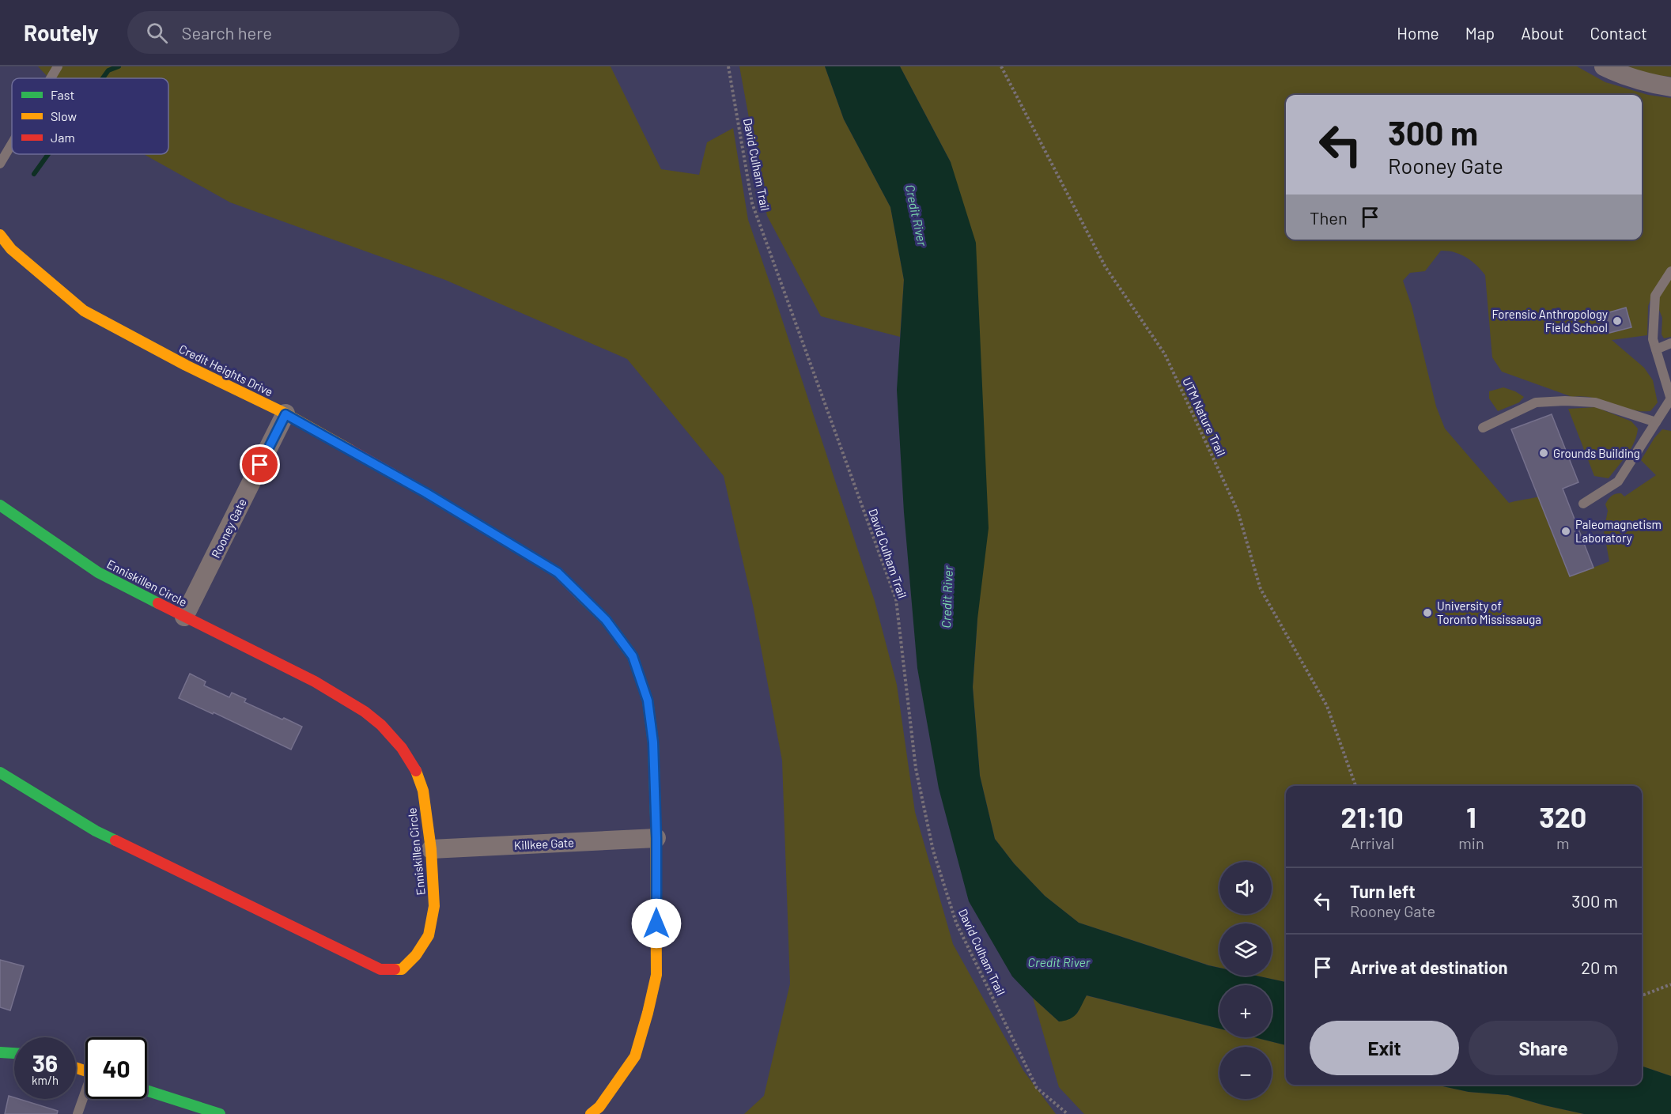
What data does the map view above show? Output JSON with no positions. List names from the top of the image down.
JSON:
{
  "streets": {
    "street": [
      "Credit Heights Drive",
      "Rooney Gate",
      "Enniskillen Circle",
      "Killkee Gate"
    ],
    "path": ["David Culham Trail", "UTM Nature Trail"]
  },
  "crossings": [
    ["Credit Heights Drive", "Rooney Gate"],
    ["Credit Heights Drive", "Killkee Gate"],
    ["Rooney Gate", "Enniskillen Circle"],
    ["Enniskillen Circle", "Killkee Gate"]
  ],
  "water": ["Credit River"],
  "places": [
    "Forensic Anthropology Field School",
    "Grounds Building",
    "Paleomagnetism Laboratory",
    "University of Toronto Mississauga"
  ],
  "legend": ["Fast", "Slow", "Jam"],
  "page": {
    "header": "Routely",
    "search": "Search here",
    "nav": [
      "Home",
      "Map",
      "About",
      "Contact"
    ],
    "turn": ["300 m", "Rooney Gate"],
    "then": "Then",
    "eta": [
      "21:10",
      "Arrival",
      "1",
      "min",
      "320",
      "m"
    ],
    "map_buttons": ["+", "−"],
    "list": [
      {
        "name": "Turn left",
        "note": "Rooney Gate",
        "value": "300 m"
      },
      {
        "name": "Arrive at destination",
        "value": "20 m"
      }
    ],
    "buttons": ["Exit", "Share"],
    "speed": "36 km/h",
    "limit": "40"
  }
}
